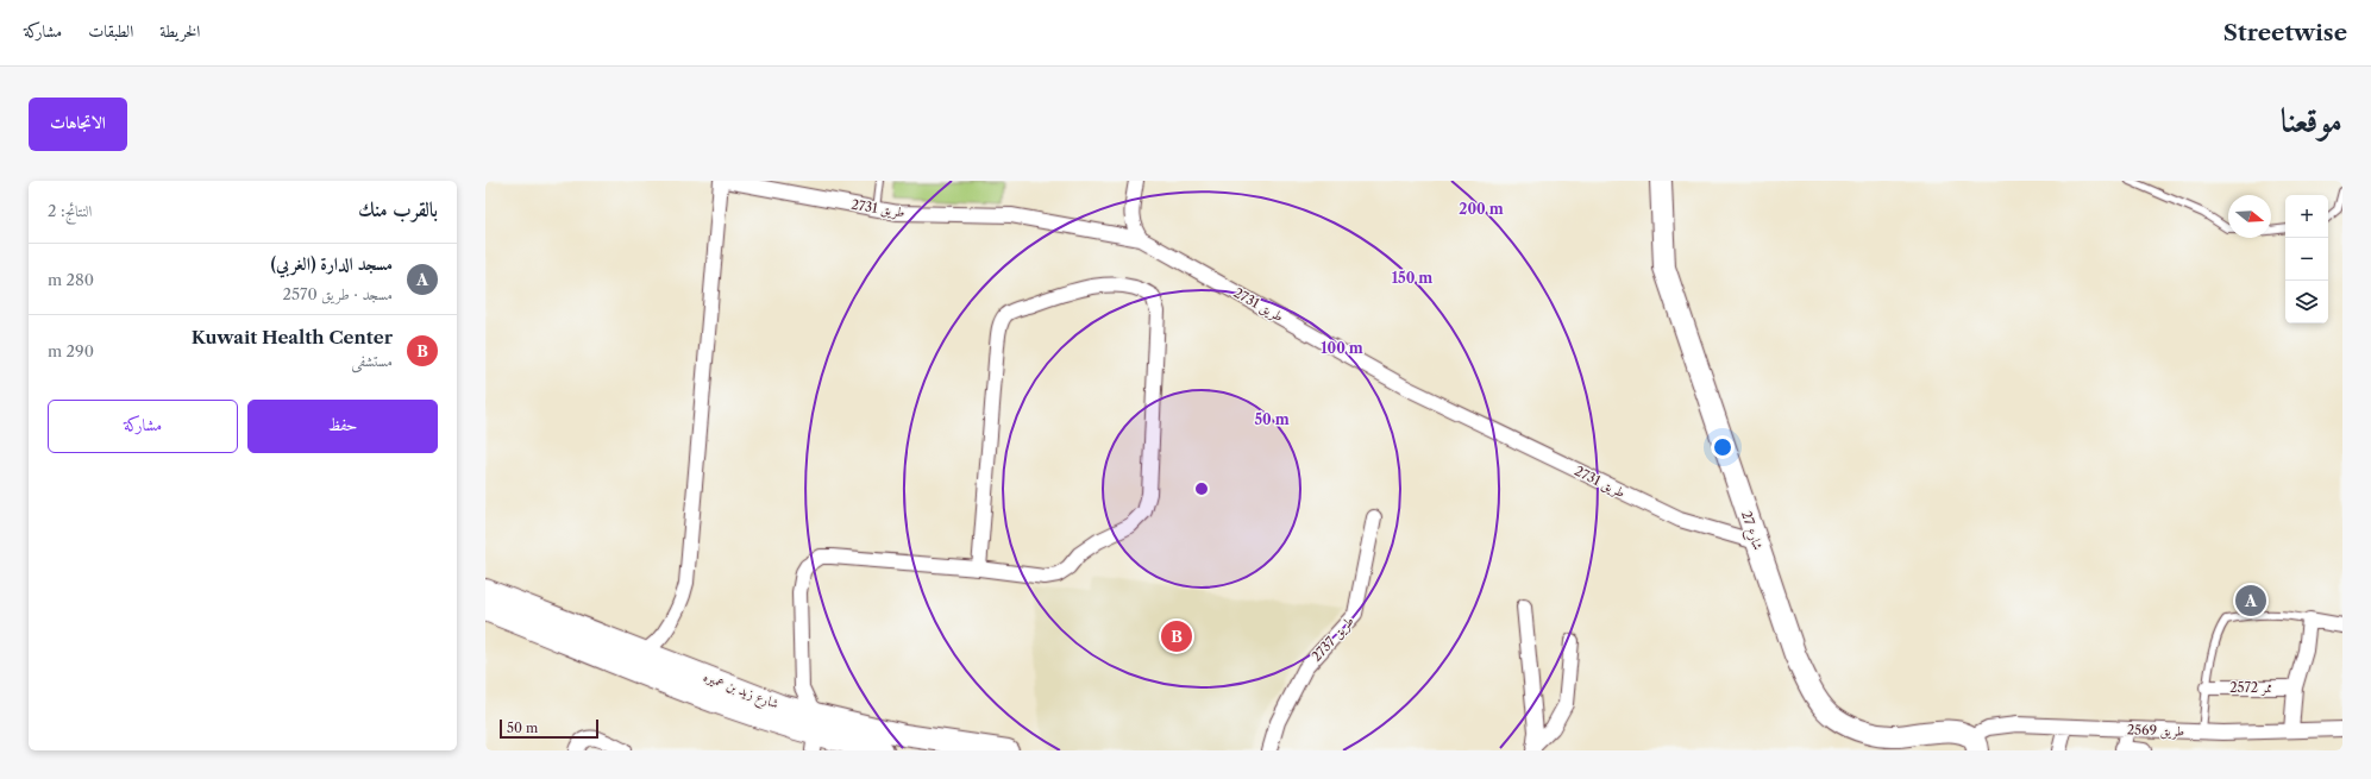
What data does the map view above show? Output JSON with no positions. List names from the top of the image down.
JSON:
{
  "streets": {
    "street": [
      "طريق 2731",
      "شارع 27",
      "طريق 2737",
      "ممر 2572",
      "شارع زيد بن عميره",
      "طريق 2569"
    ]
  },
  "crossings": [
    ["طريق 2731", "شارع 27"],
    ["شارع 27", "طريق 2569"]
  ],
  "scale_bar": "50 m",
  "north": "right",
  "page": {
    "header": "Streetwise",
    "nav": ["الخريطة", "الطبقات", "مشاركة"],
    "title": "موقعنا",
    "buttons": [
      "الاتجاهات",
      ["حفظ", "مشاركة"]
    ],
    "heading": ["بالقرب منك", "النتائج: 2"],
    "map_buttons": ["+", "−"],
    "list": [
      {
        "mark": "A",
        "name": "مسجد الدارة (الغربي)",
        "note": "مسجد · طريق 2570",
        "value": "280 m"
      },
      {
        "mark": "B",
        "name": "Kuwait Health Center",
        "note": "مستشفى",
        "value": "290 m"
      }
    ],
    "pins": ["A", "B"],
    "scale": "50 m"
  },
  "rings": [
    "200 m",
    "150 m",
    "100 m",
    "50 m"
  ]
}
